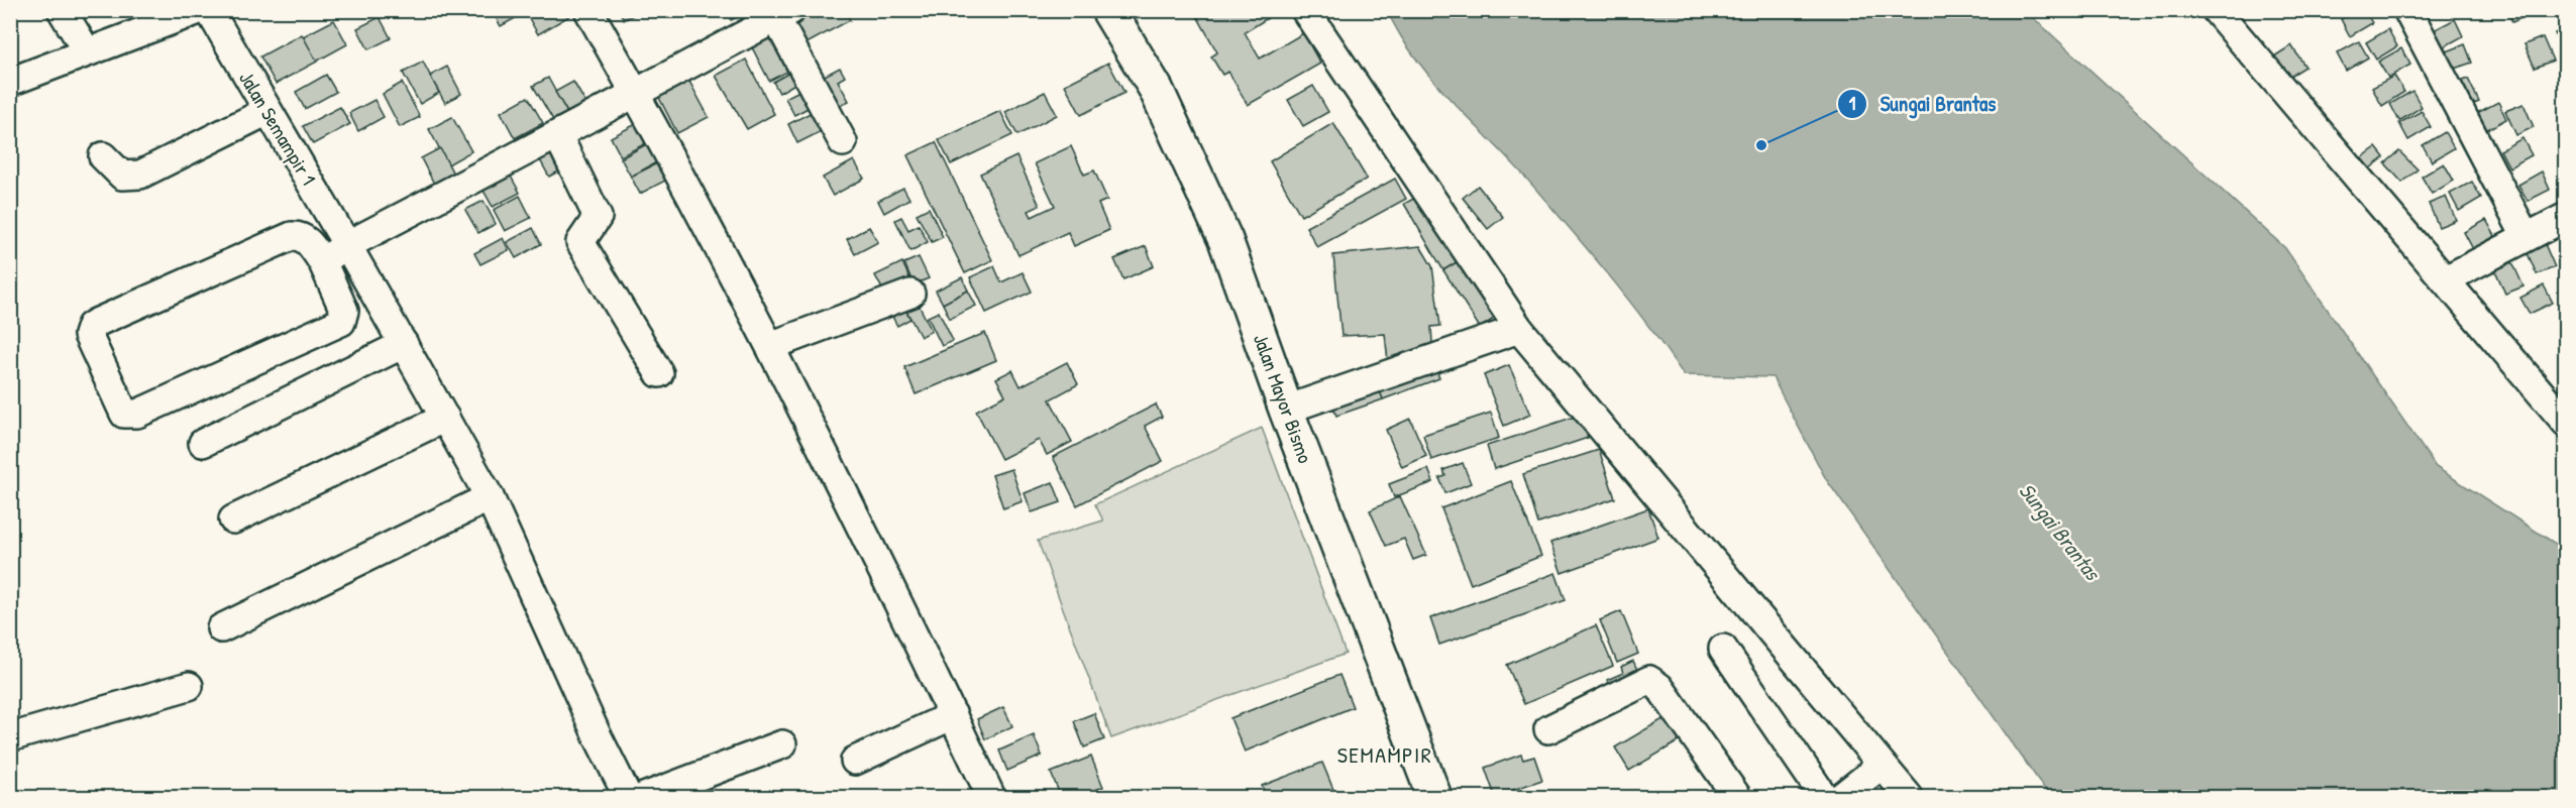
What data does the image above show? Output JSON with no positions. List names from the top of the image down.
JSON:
{
  "streets": {
    "main road": ["Jalan Mayor Bismo"],
    "street": ["Jalan Semampir 1"]
  },
  "districts": ["SEMAMPIR"],
  "water": ["Sungai Brantas"],
  "places": ["Sungai Brantas"]
}
